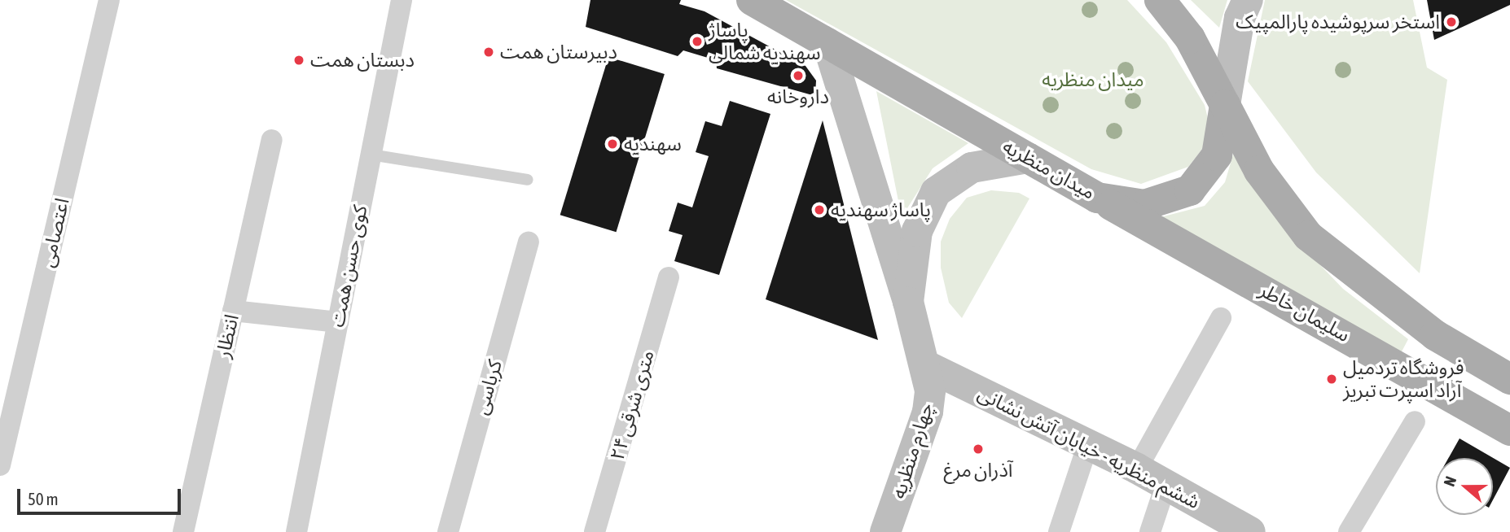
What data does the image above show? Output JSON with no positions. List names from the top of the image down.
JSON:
{
  "streets": {
    "main road": [
      "ميدان منظریه",
      "سلیمان خاطر",
      "ششم منظریه - خیابان آتش نشانی",
      "چهارم منظریه"
    ],
    "street": [
      "اعتصامی",
      "کوی حسن همت",
      "انتظار",
      "کرباسی",
      "۲۴ متری شرقی"
    ]
  },
  "crossings": [
    ["ميدان منظریه", "سلیمان خاطر"],
    ["ميدان منظریه", "چهارم منظریه"],
    ["ششم منظریه - خیابان آتش نشانی", "چهارم منظریه"]
  ],
  "parks": ["میدان منظریه"],
  "places": [
    "استخر سرپوشیده پارالمپیک",
    "پاساژ سهندیه شمالی",
    "دبیرستان همت",
    "دبستان همت",
    "داروخانه",
    "سهندیه",
    "پاساژ سهندیه",
    "فروشگاه تردمیل آراد اسپرت تبریز",
    "آذران مرغ"
  ],
  "scale_bar": "50 m",
  "north": "left"
}
